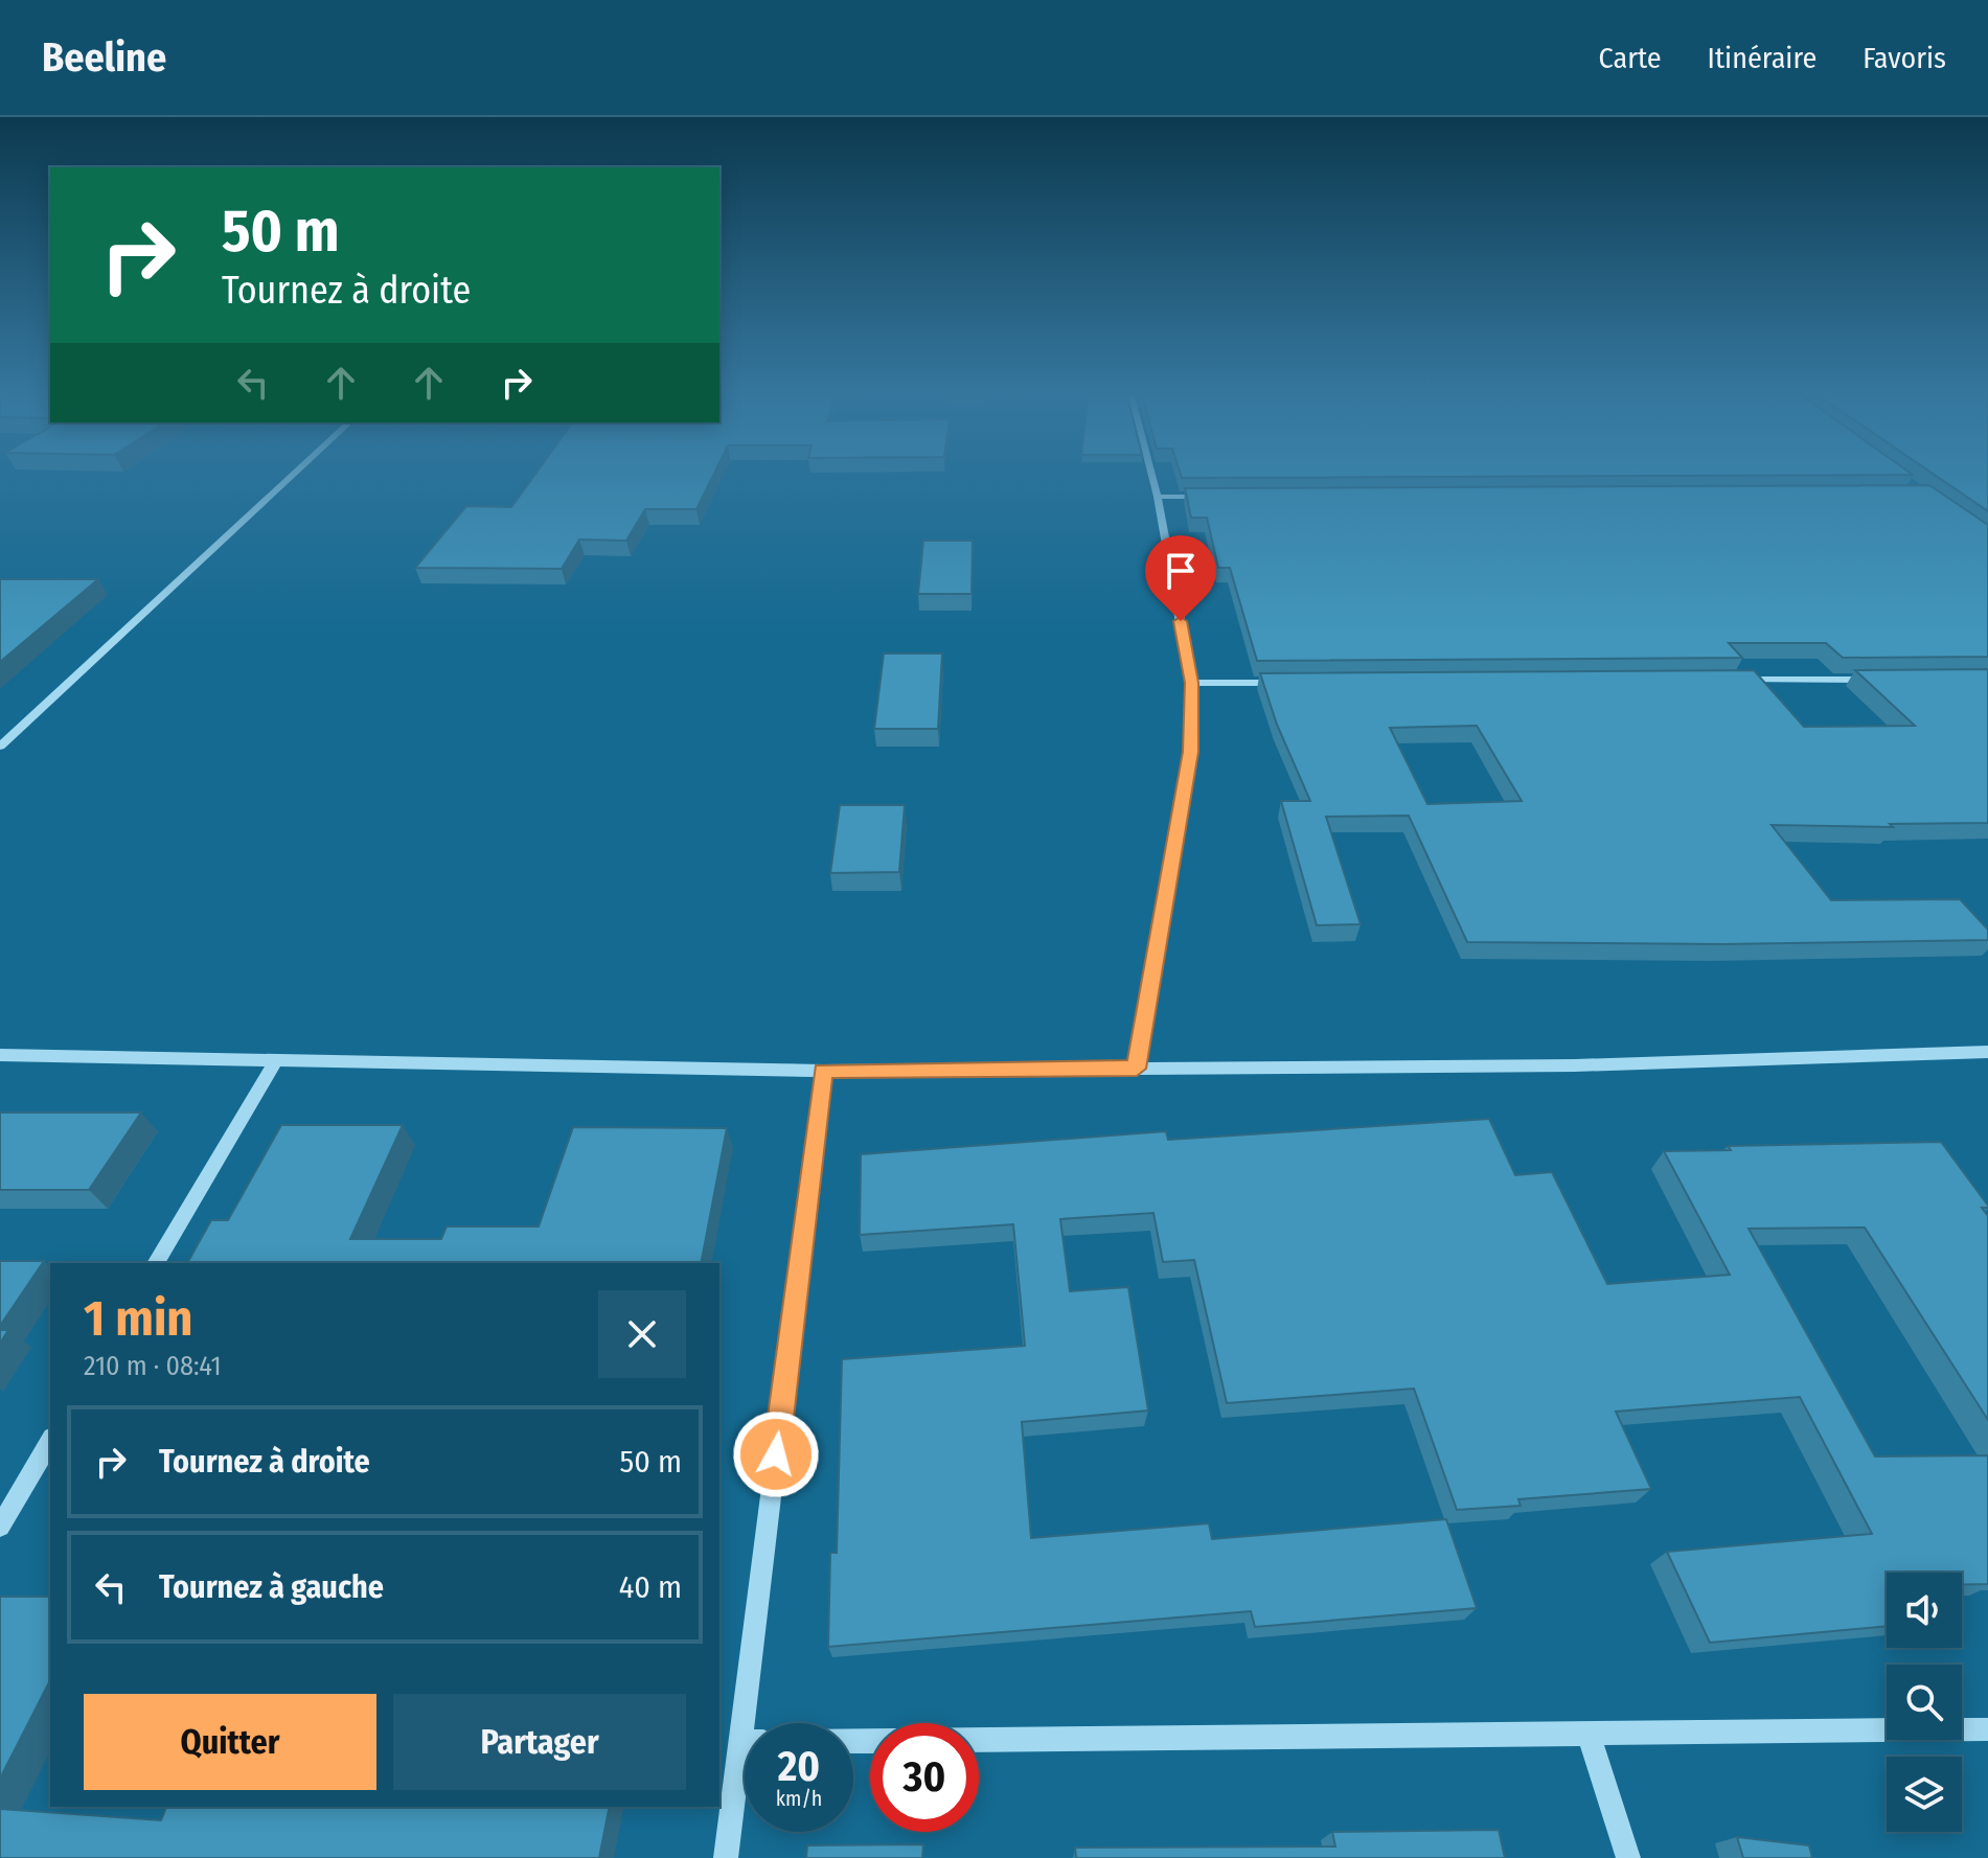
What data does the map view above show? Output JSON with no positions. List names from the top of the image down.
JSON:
{
  "page": {
    "header": "Beeline",
    "nav": ["Carte", "Itinéraire", "Favoris"],
    "turn": ["50 m", "Tournez à droite"],
    "heading": ["1 min", "210 m · 08:41"],
    "list": [
      {
        "name": "Tournez à droite",
        "value": "50 m"
      },
      {
        "name": "Tournez à gauche",
        "value": "40 m"
      }
    ],
    "buttons": ["Quitter", "Partager"],
    "speed": "20 km/h",
    "limit": "30"
  }
}
